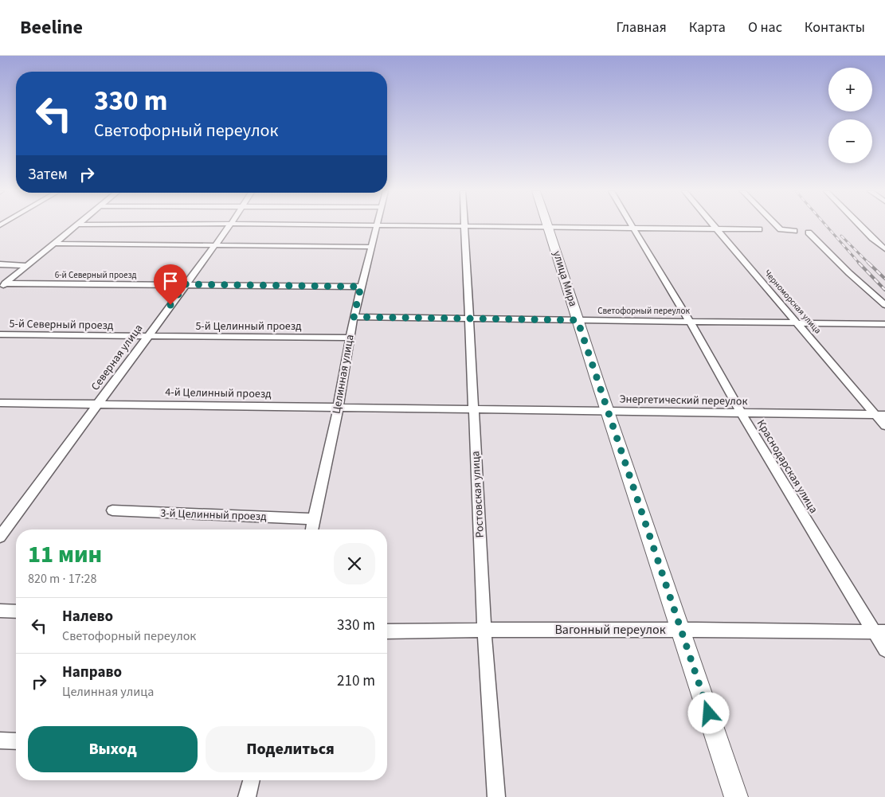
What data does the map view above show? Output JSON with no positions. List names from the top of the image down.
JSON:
{
  "streets": {
    "street": [
      "6-й Северный проезд",
      "улица Мира",
      "Черноморская улица",
      "Светофорный переулок",
      "5-й Северный проезд",
      "5-й Целинный проезд",
      "Северная улица",
      "Целинная улица",
      "4-й Целинный проезд",
      "Энергетический переулок",
      "Краснодарская улица",
      "Ростовская улица",
      "3-й Целинный проезд",
      "Вагонный переулок"
    ]
  },
  "crossings": [
    ["6-й Северный проезд", "Северная улица"],
    ["6-й Северный проезд", "Целинная улица"],
    ["улица Мира", "Светофорный переулок"],
    ["улица Мира", "Энергетический переулок"],
    ["улица Мира", "Вагонный переулок"],
    ["Черноморская улица", "Светофорный переулок"],
    ["Черноморская улица", "Энергетический переулок"],
    ["Светофорный переулок", "Целинная улица"],
    ["Светофорный переулок", "Краснодарская улица"],
    ["Светофорный переулок", "Ростовская улица"],
    ["5-й Северный проезд", "5-й Целинный проезд"],
    ["5-й Северный проезд", "Северная улица"],
    ["5-й Целинный проезд", "Северная улица"],
    ["5-й Целинный проезд", "Целинная улица"],
    ["Северная улица", "4-й Целинный проезд"],
    ["Целинная улица", "4-й Целинный проезд"],
    ["Целинная улица", "Энергетический переулок"],
    ["Целинная улица", "3-й Целинный проезд"],
    ["4-й Целинный проезд", "Энергетический переулок"],
    ["Энергетический переулок", "Краснодарская улица"],
    ["Энергетический переулок", "Ростовская улица"],
    ["Краснодарская улица", "Вагонный переулок"],
    ["Ростовская улица", "Вагонный переулок"]
  ],
  "page": {
    "header": "Beeline",
    "nav": [
      "Главная",
      "Карта",
      "О нас",
      "Контакты"
    ],
    "map_buttons": ["+", "−"],
    "turn": ["330 m", "Светофорный переулок"],
    "then": "Затем",
    "heading": ["11 мин", "820 m · 17:28"],
    "list": [
      {
        "name": "Налево",
        "note": "Светофорный переулок",
        "value": "330 m"
      },
      {
        "name": "Направо",
        "note": "Целинная улица",
        "value": "210 m"
      }
    ],
    "buttons": ["Выход", "Поделиться"]
  }
}
